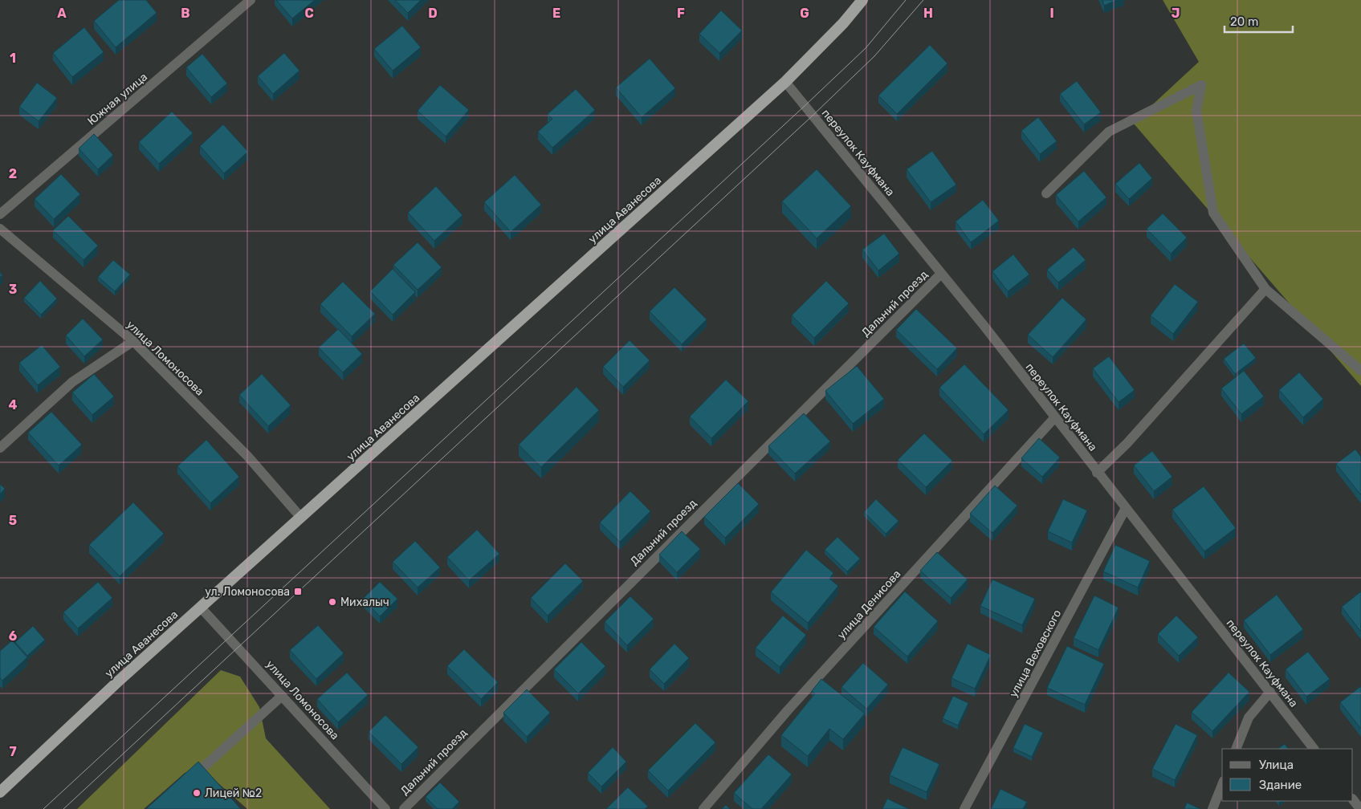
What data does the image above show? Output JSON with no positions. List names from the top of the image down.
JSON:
{
  "streets": {
    "highway": ["улица Аванесова"],
    "street": [
      "Южная улица",
      "переулок Кауфмана",
      "Дальний проезд",
      "улица Ломоносова",
      "улица Денисова",
      "улица Веховского"
    ]
  },
  "crossings": [
    ["переулок Кауфмана", "улица Аванесова"],
    ["переулок Кауфмана", "Дальний проезд"],
    ["переулок Кауфмана", "улица Денисова"],
    ["переулок Кауфмана", "улица Веховского"],
    ["улица Аванесова", "улица Ломоносова"]
  ],
  "places": {
    "transit": ["ул. Ломоносова"],
    "other": ["Михалыч", "Лицей №2"]
  },
  "legend": ["Улица", "Здание"],
  "scale_bar": "20 m",
  "grid": {
    "columns": [
      "A",
      "B",
      "C",
      "D",
      "E",
      "F",
      "G",
      "H",
      "I",
      "J"
    ],
    "rows": [
      "1",
      "2",
      "3",
      "4",
      "5",
      "6",
      "7"
    ]
  }
}
